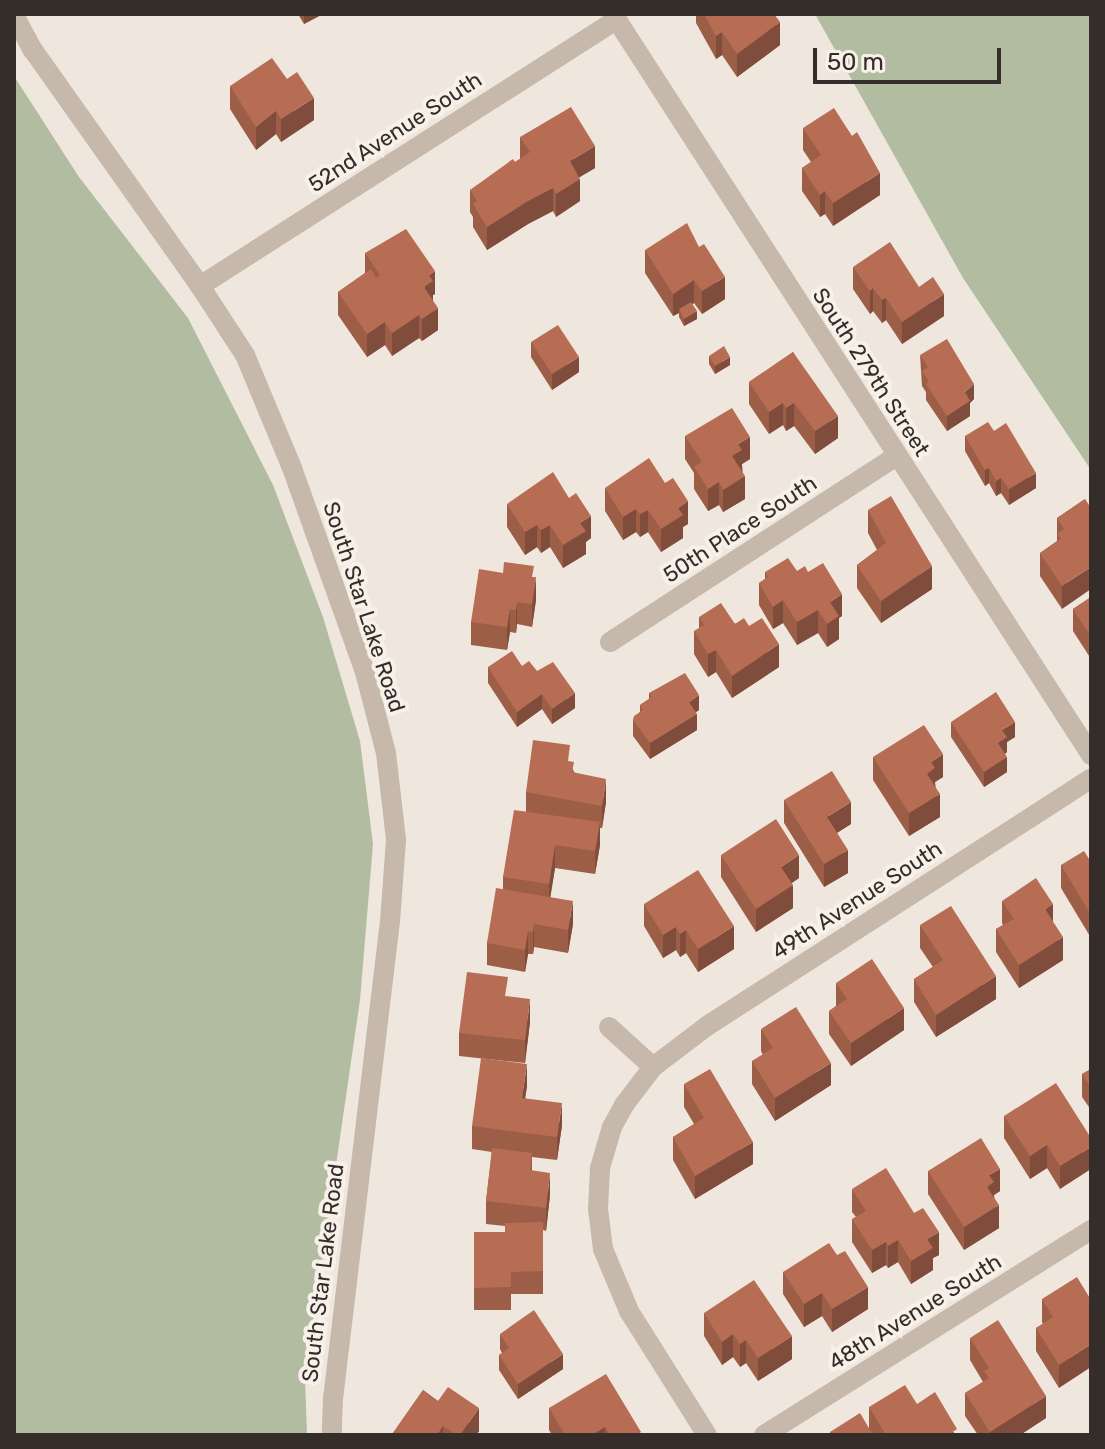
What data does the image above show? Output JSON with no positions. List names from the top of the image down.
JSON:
{
  "streets": {
    "street": [
      "52nd Avenue South",
      "South 279th Street",
      "50th Place South",
      "South Star Lake Road",
      "49th Avenue South",
      "48th Avenue South"
    ]
  },
  "crossings": [
    ["52nd Avenue South", "South 279th Street"],
    ["52nd Avenue South", "South Star Lake Road"],
    ["South 279th Street", "50th Place South"]
  ],
  "scale_bar": "50 m"
}
